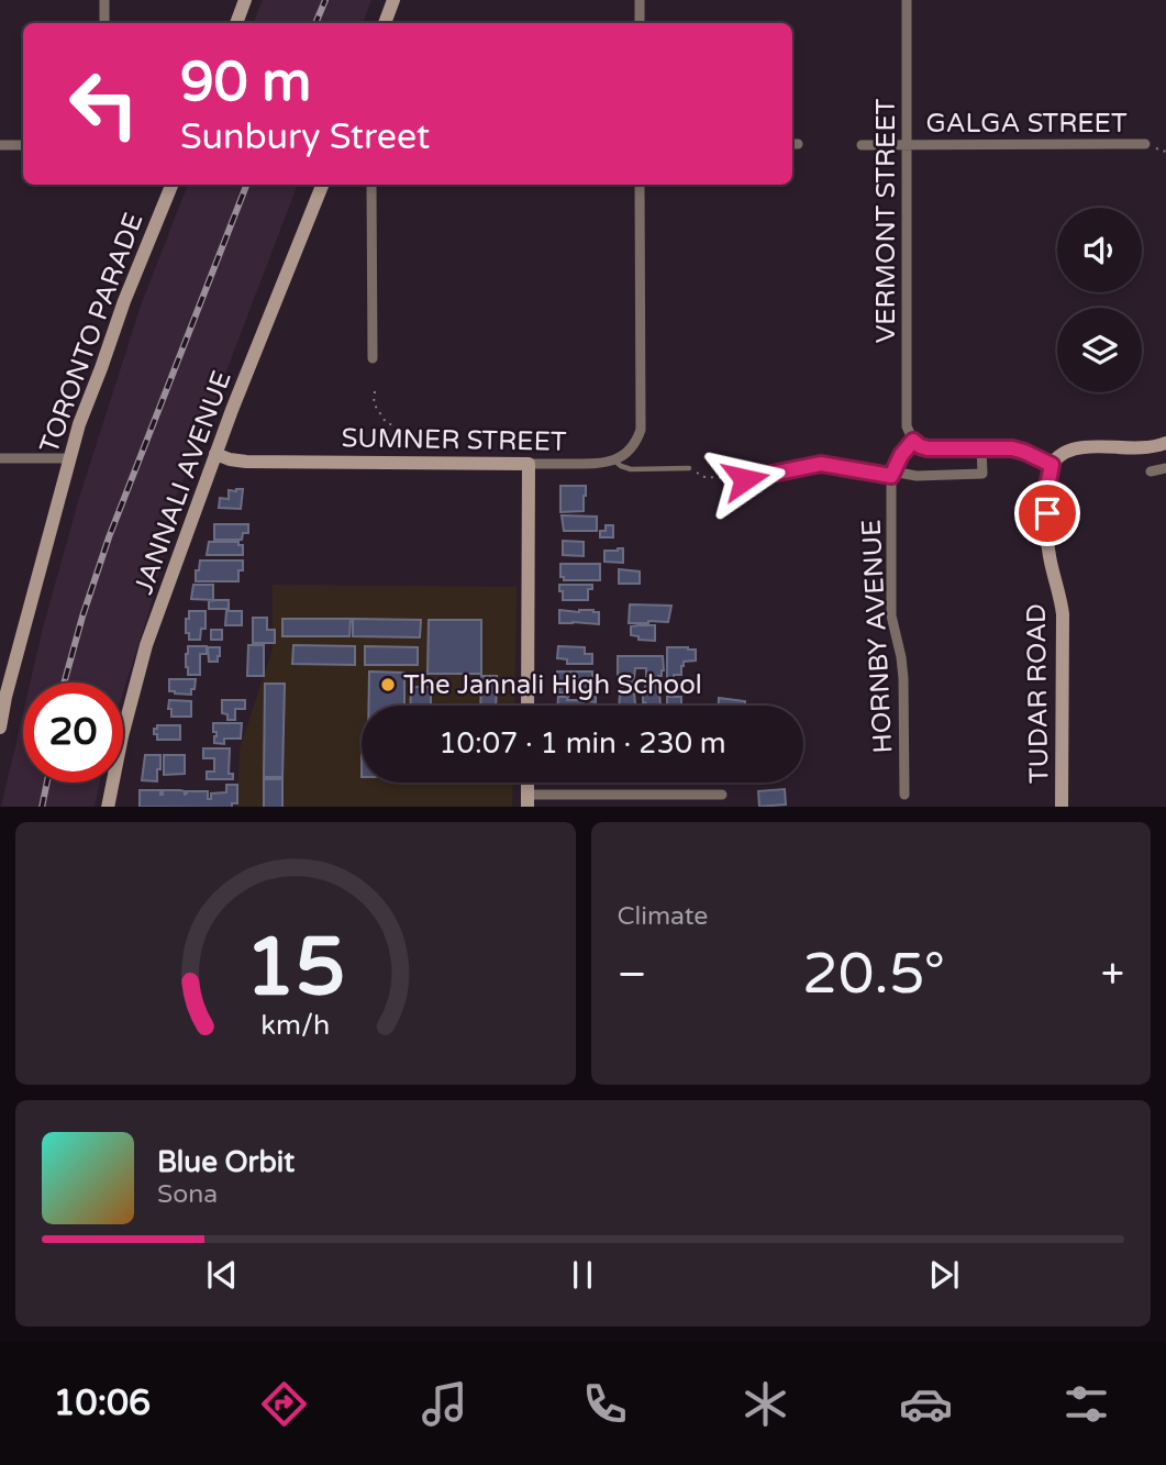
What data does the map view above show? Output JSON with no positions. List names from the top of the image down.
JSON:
{
  "streets": {
    "street": [
      "GALGA STREET",
      "VERMONT STREET",
      "TORONTO PARADE",
      "SUMNER STREET",
      "JANNALI AVENUE",
      "HORNBY AVENUE",
      "TUDAR ROAD"
    ]
  },
  "crossings": [
    ["GALGA STREET", "VERMONT STREET"],
    ["SUMNER STREET", "JANNALI AVENUE"]
  ],
  "places": ["The Jannali High School"],
  "page": {
    "turn": ["90 m", "Sunbury Street"],
    "limit": "20",
    "trip": "10:07 · 1 min · 230 m",
    "tile": "Climate",
    "heat": ["−", "20.5°", "+"],
    "song": ["Blue Orbit", "Sona"],
    "tabs": "10:06",
    "gauge": ["15", "km/h"]
  }
}
